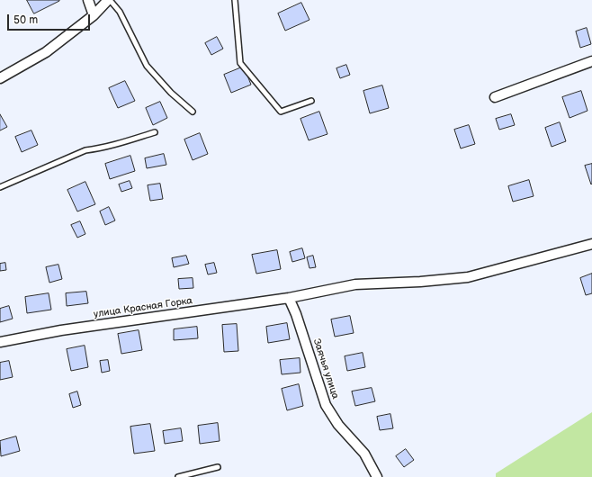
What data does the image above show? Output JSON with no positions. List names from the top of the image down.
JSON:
{
  "streets": {
    "street": ["улица Красная Горка", "Заячья улица"]
  },
  "crossings": [
    ["улица Красная Горка", "Заячья улица"]
  ],
  "scale_bar": "50 m"
}
